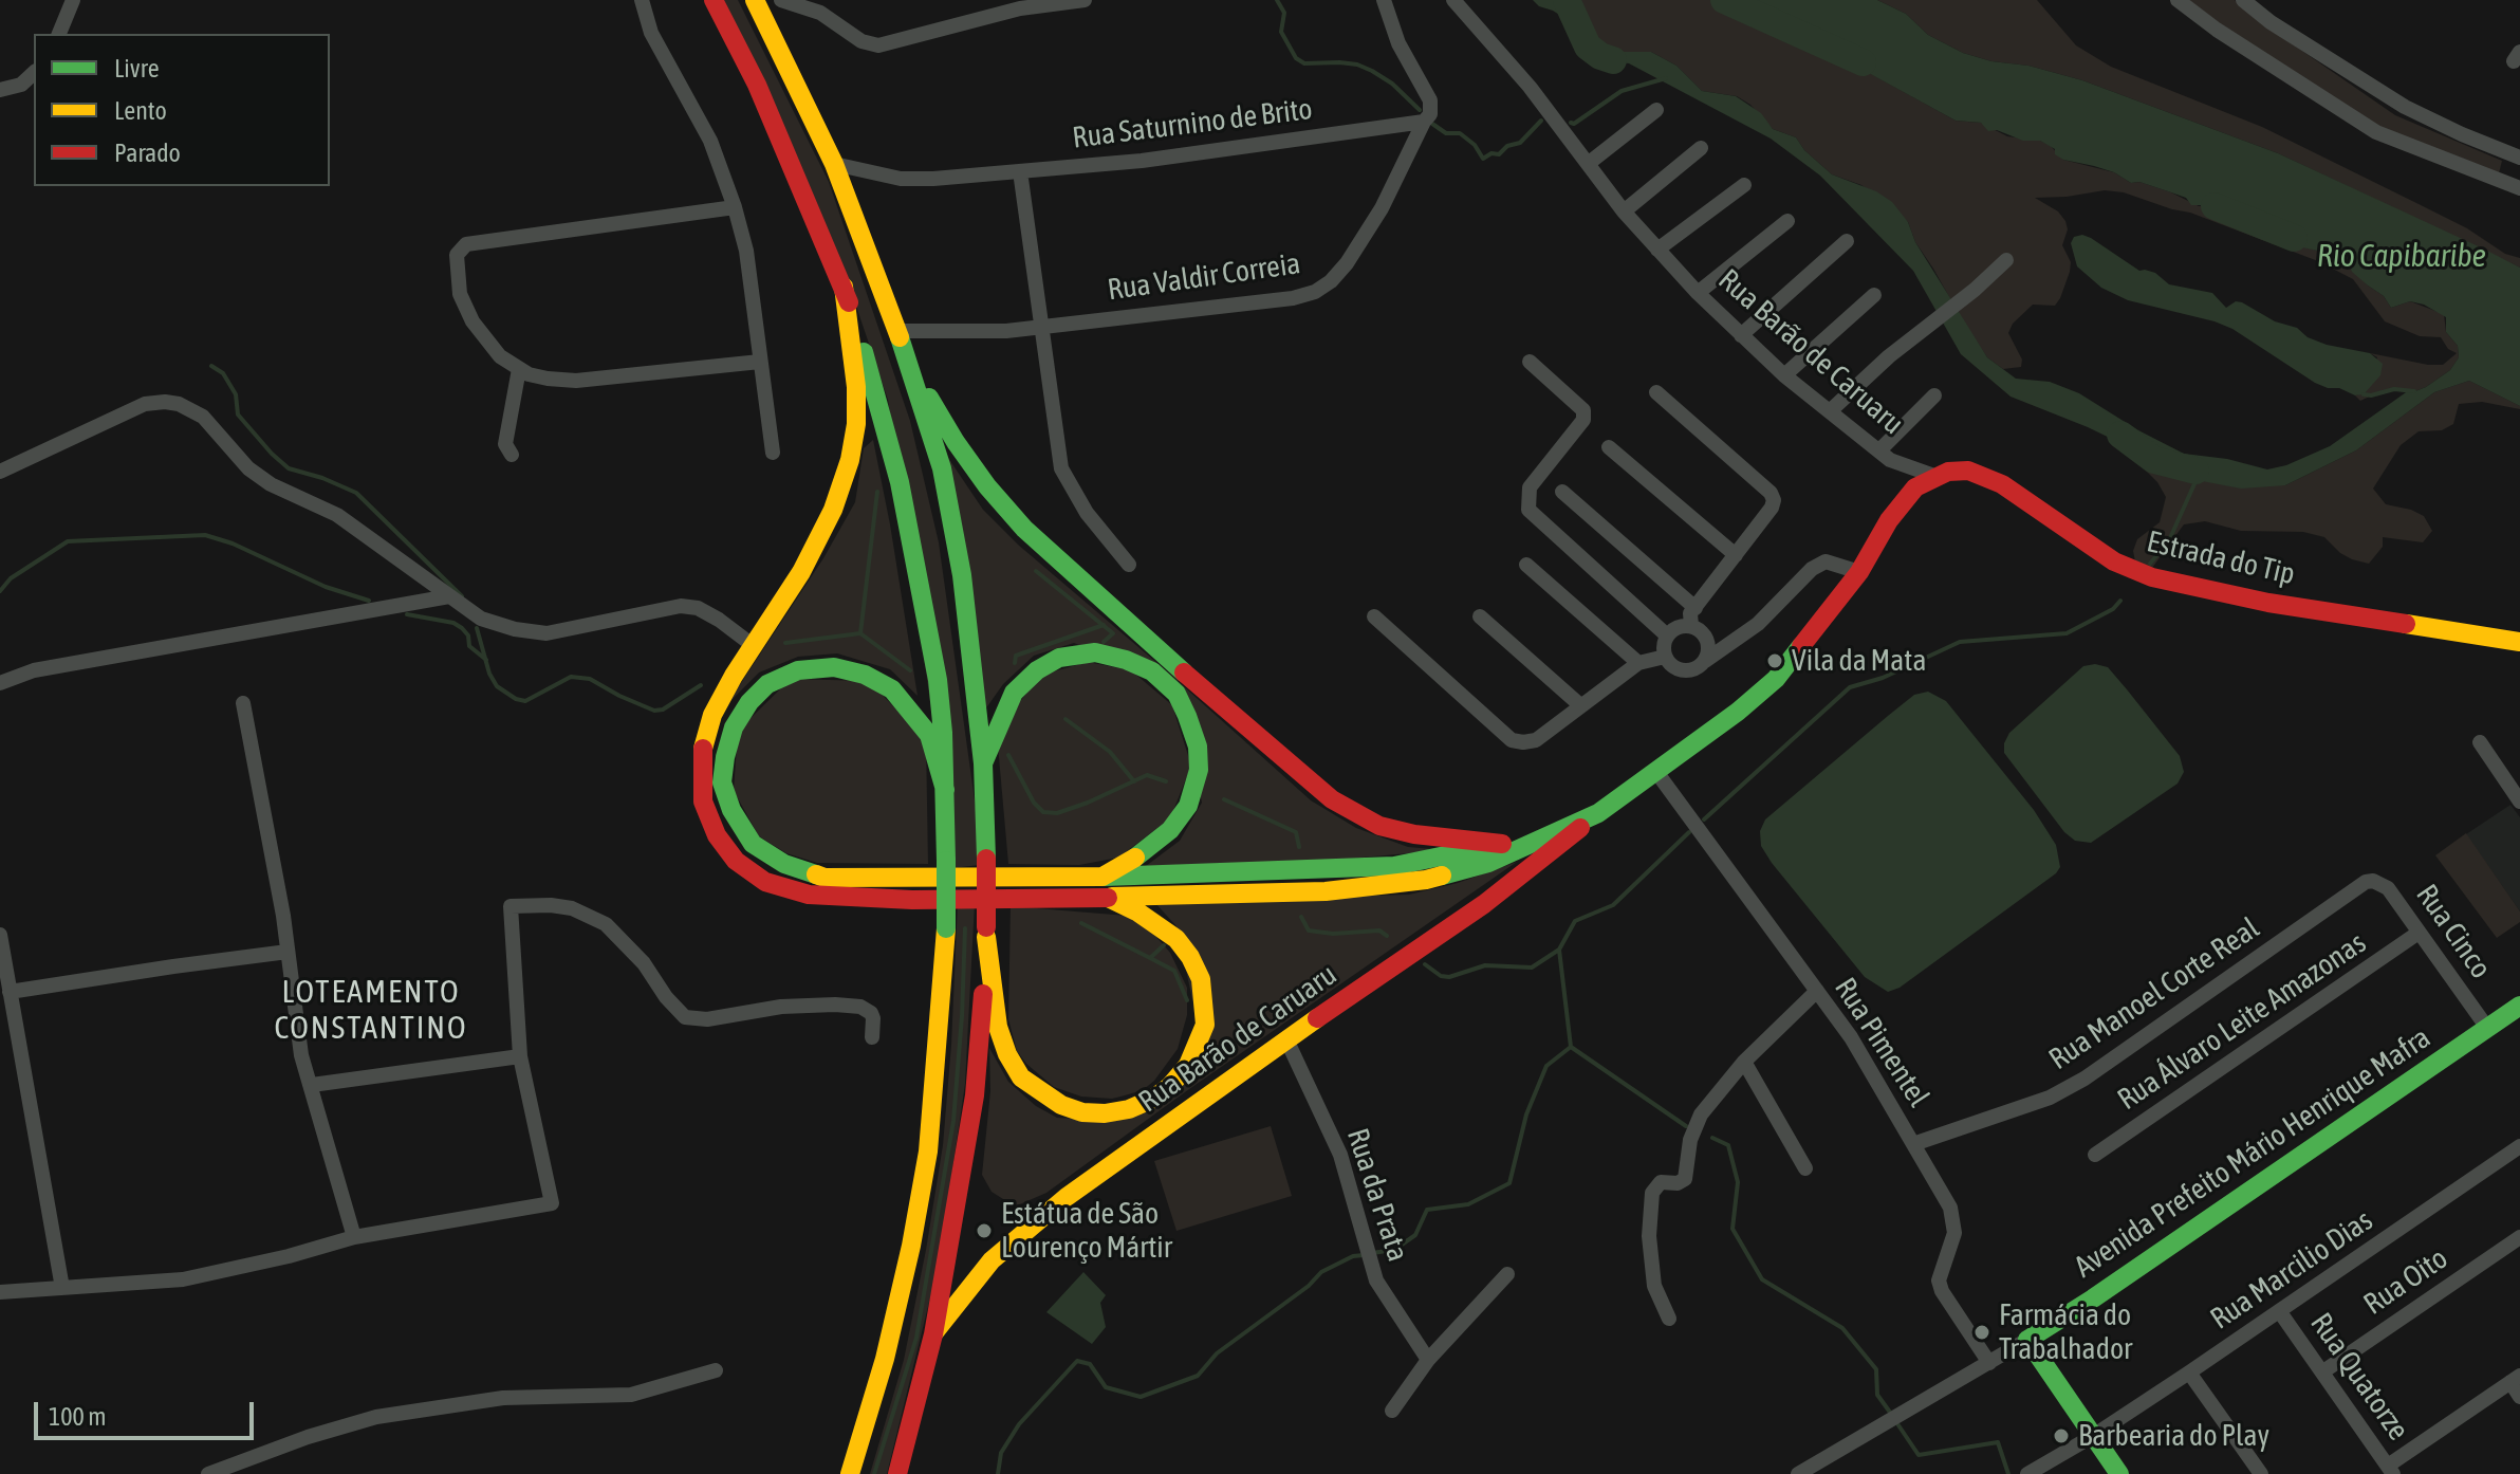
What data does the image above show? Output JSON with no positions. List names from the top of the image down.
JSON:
{
  "streets": {
    "main road": ["Rua Barão de Caruaru", "Estrada do Tip", "Avenida Prefeito Mário Henrique Mafra"],
    "street": [
      "Rua Saturnino de Brito",
      "Rua Valdir Correia",
      "Rua Cinco",
      "Rua Manoel Corte Real",
      "Rua Álvaro Leite Amazonas",
      "Rua Pimentel",
      "Rua da Prata",
      "Rua Marcilio Dias",
      "Rua Oito",
      "Rua Quatorze"
    ]
  },
  "crossings": [
    ["Rua Saturnino de Brito", "Rua Valdir Correia"],
    ["Rua Barão de Caruaru", "Estrada do Tip"],
    ["Rua Barão de Caruaru", "Rua Pimentel"],
    ["Rua Barão de Caruaru", "Rua da Prata"],
    ["Rua Cinco", "Rua Manoel Corte Real"],
    ["Rua Cinco", "Rua Álvaro Leite Amazonas"],
    ["Rua Cinco", "Avenida Prefeito Mário Henrique Mafra"],
    ["Rua Manoel Corte Real", "Rua Pimentel"],
    ["Rua Pimentel", "Avenida Prefeito Mário Henrique Mafra"],
    ["Rua Marcilio Dias", "Rua Quatorze"],
    ["Rua Oito", "Rua Quatorze"]
  ],
  "districts": ["LOTEAMENTO CONSTANTINO"],
  "water": ["Rio Capibaribe"],
  "places": [
    "Vila da Mata",
    "Estátua de São Lourenço Mártir",
    "Farmácia do Trabalhador",
    "Barbearia do Play"
  ],
  "legend": ["Livre", "Lento", "Parado"],
  "scale_bar": "100 m"
}
